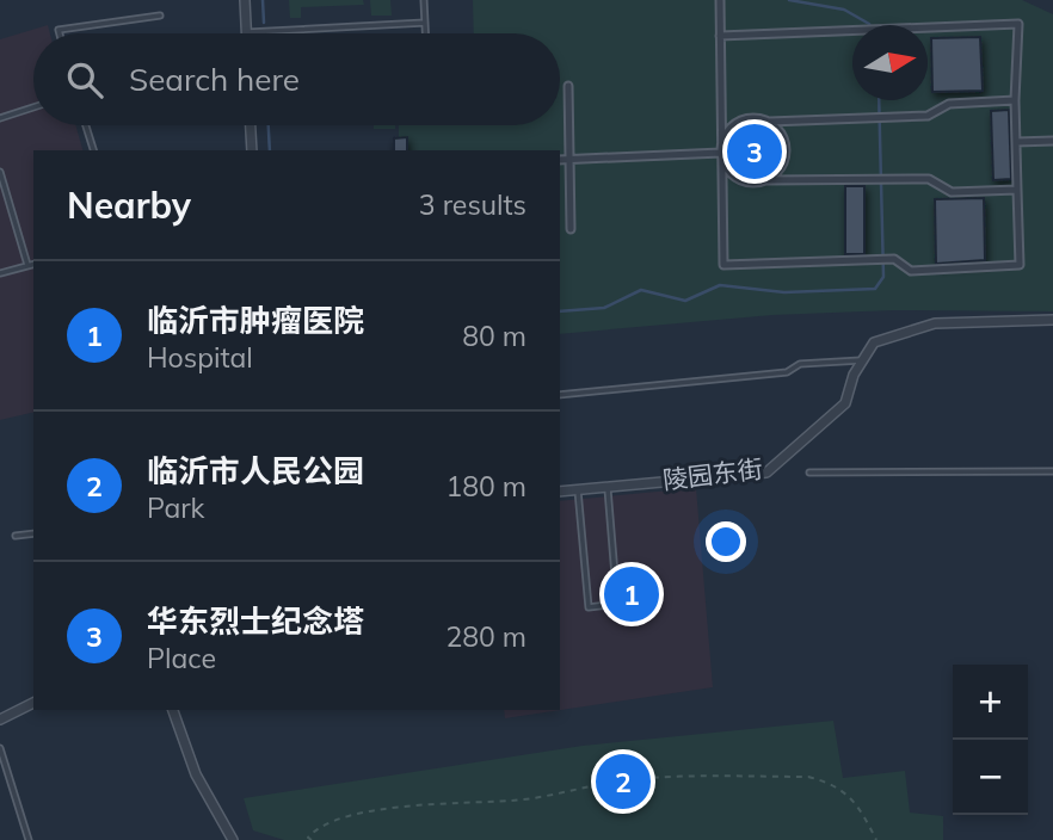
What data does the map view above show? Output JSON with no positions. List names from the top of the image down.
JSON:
{
  "streets": {
    "street": ["陵园东街"]
  },
  "north": "right",
  "page": {
    "search": "Search here",
    "pins": ["3", "1", "2"],
    "heading": ["Nearby", "3 results"],
    "list": [
      {
        "mark": "1",
        "name": "临沂市肿瘤医院",
        "note": "Hospital",
        "value": "80 m"
      },
      {
        "mark": "2",
        "name": "临沂市人民公园",
        "note": "Park",
        "value": "180 m"
      },
      {
        "mark": "3",
        "name": "华东烈士纪念塔",
        "note": "Place",
        "value": "280 m"
      }
    ],
    "map_buttons": ["+", "−"]
  }
}
